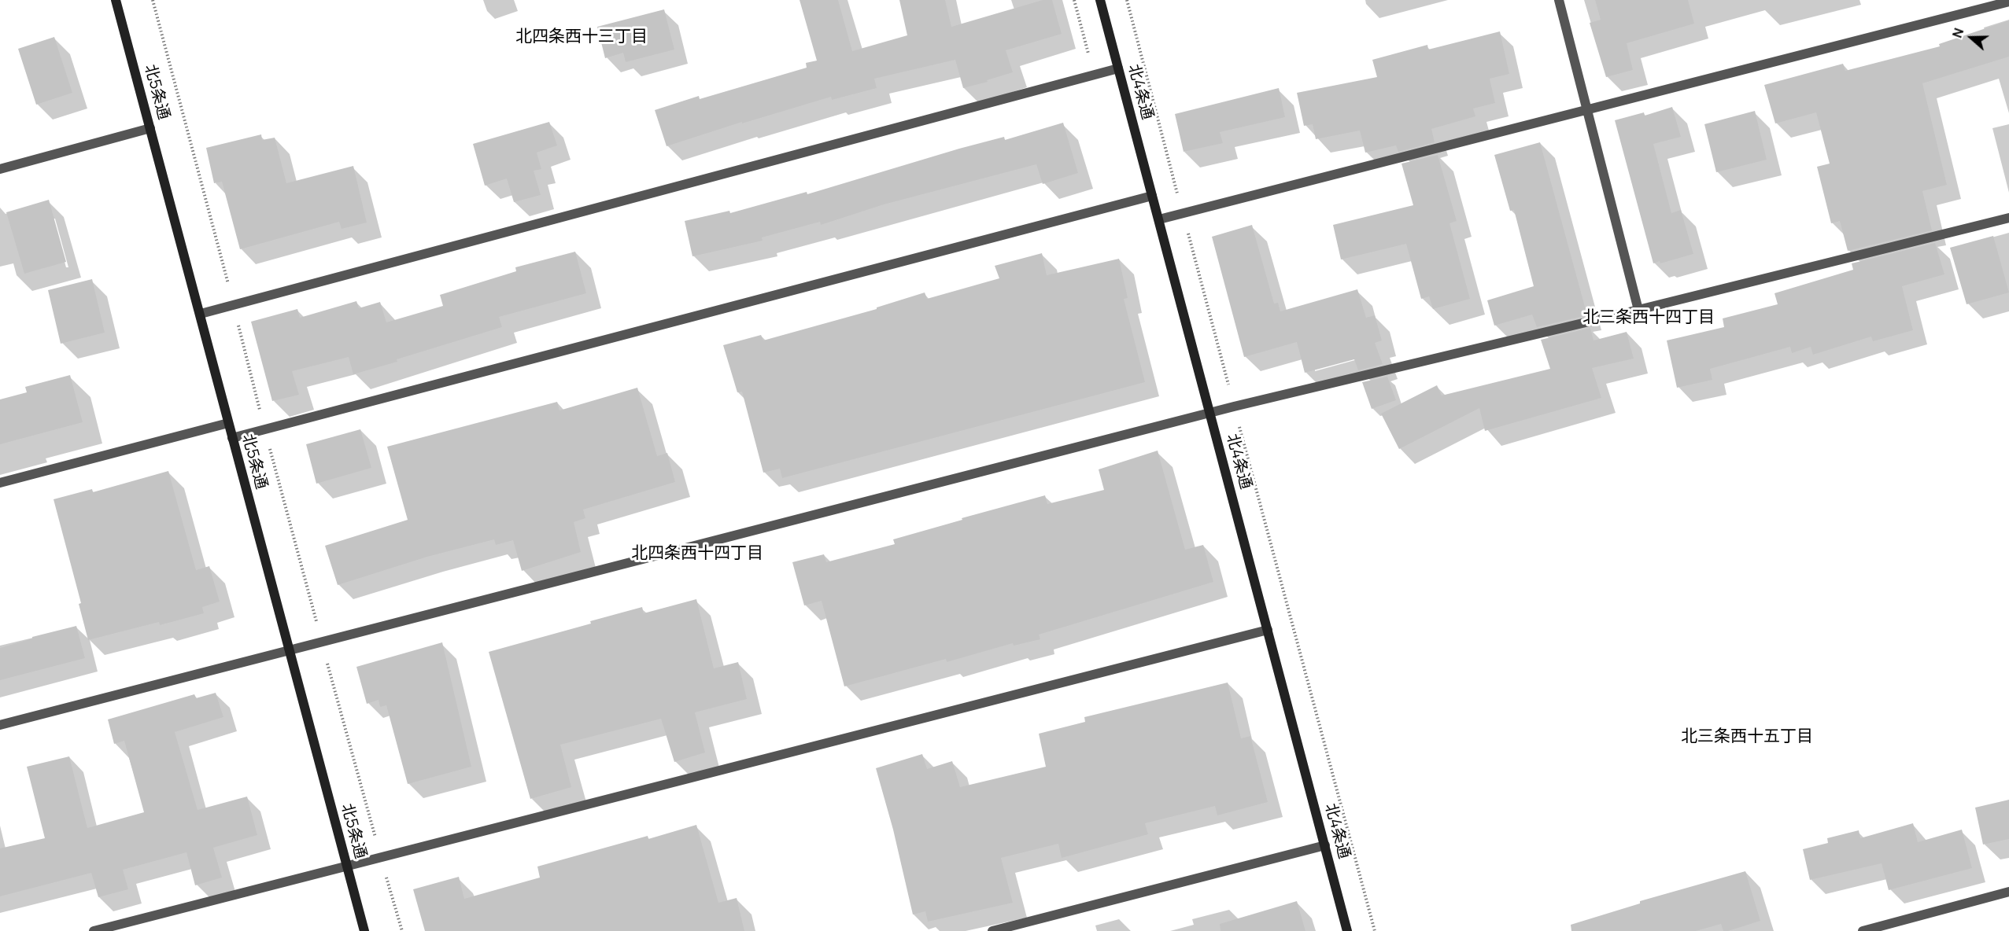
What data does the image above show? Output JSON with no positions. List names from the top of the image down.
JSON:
{
  "streets": {
    "street": ["北5条通", "北4条通"]
  },
  "districts": [
    "北四条西十三丁目",
    "北三条西十四丁目",
    "北四条西十四丁目",
    "北三条西十五丁目"
  ],
  "north": "left"
}
